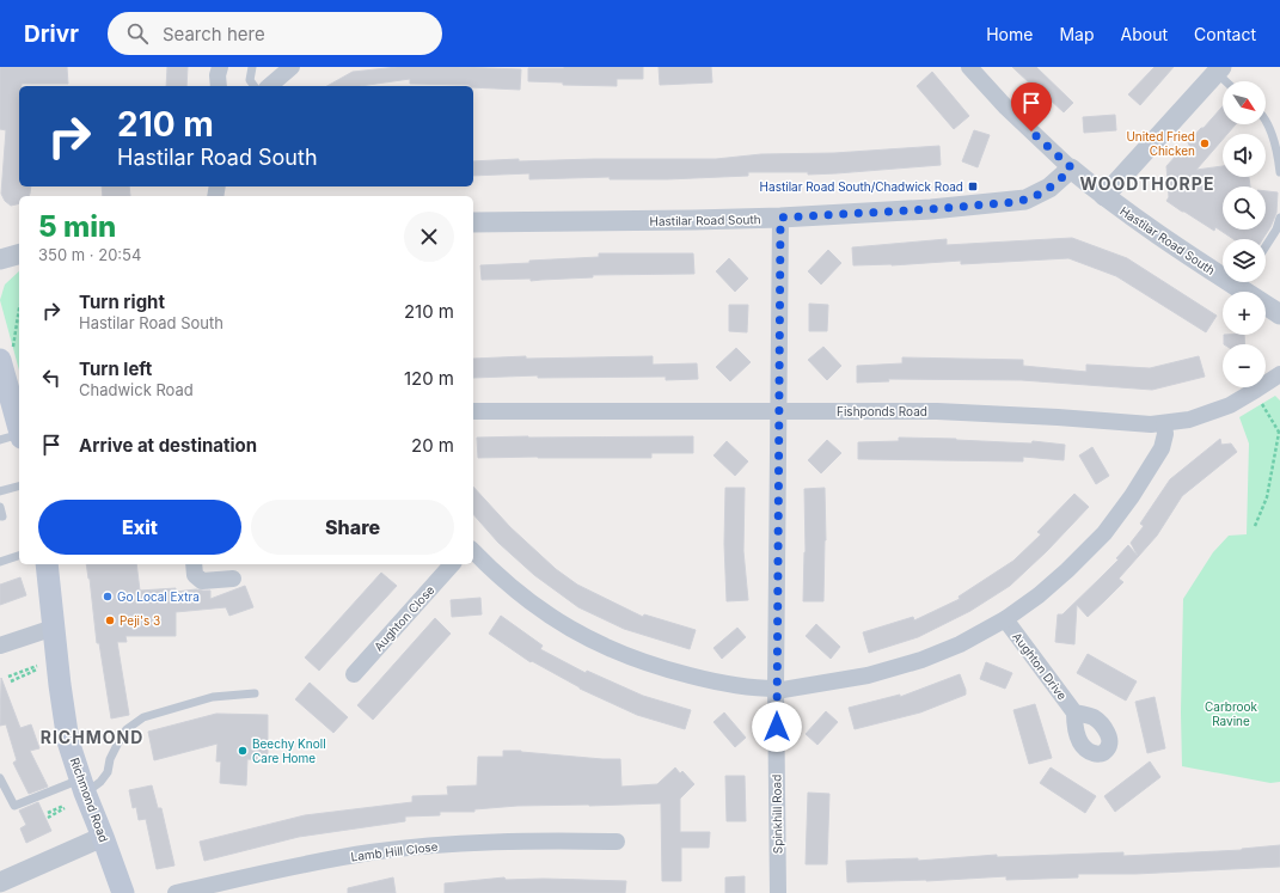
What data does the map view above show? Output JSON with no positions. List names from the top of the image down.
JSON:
{
  "streets": {
    "main road": ["Richmond Road"],
    "street": [
      "Hastilar Road South",
      "Fishponds Road",
      "Aughton Close",
      "Aughton Drive",
      "Spinkhill Road",
      "Lamb Hill Close"
    ]
  },
  "crossings": [
    ["Hastilar Road South", "Spinkhill Road"],
    ["Fishponds Road", "Spinkhill Road"]
  ],
  "districts": ["WOODTHORPE", "RICHMOND"],
  "parks": ["Carbrook Ravine"],
  "places": {
    "other": [
      "United Fried Chicken",
      "Go Local Extra",
      "Peji's 3",
      "Beechy Knoll Care Home"
    ],
    "transit": ["Hastilar Road South/Chadwick Road"]
  },
  "north": "bottom right",
  "page": {
    "header": "Drivr",
    "search": "Search here",
    "nav": [
      "Home",
      "Map",
      "About",
      "Contact"
    ],
    "map_buttons": ["+", "−"],
    "turn": ["210 m", "Hastilar Road South"],
    "heading": ["5 min", "350 m · 20:54"],
    "list": [
      {
        "name": "Turn right",
        "note": "Hastilar Road South",
        "value": "210 m"
      },
      {
        "name": "Turn left",
        "note": "Chadwick Road",
        "value": "120 m"
      },
      {
        "name": "Arrive at destination",
        "value": "20 m"
      }
    ],
    "buttons": ["Exit", "Share"]
  }
}
